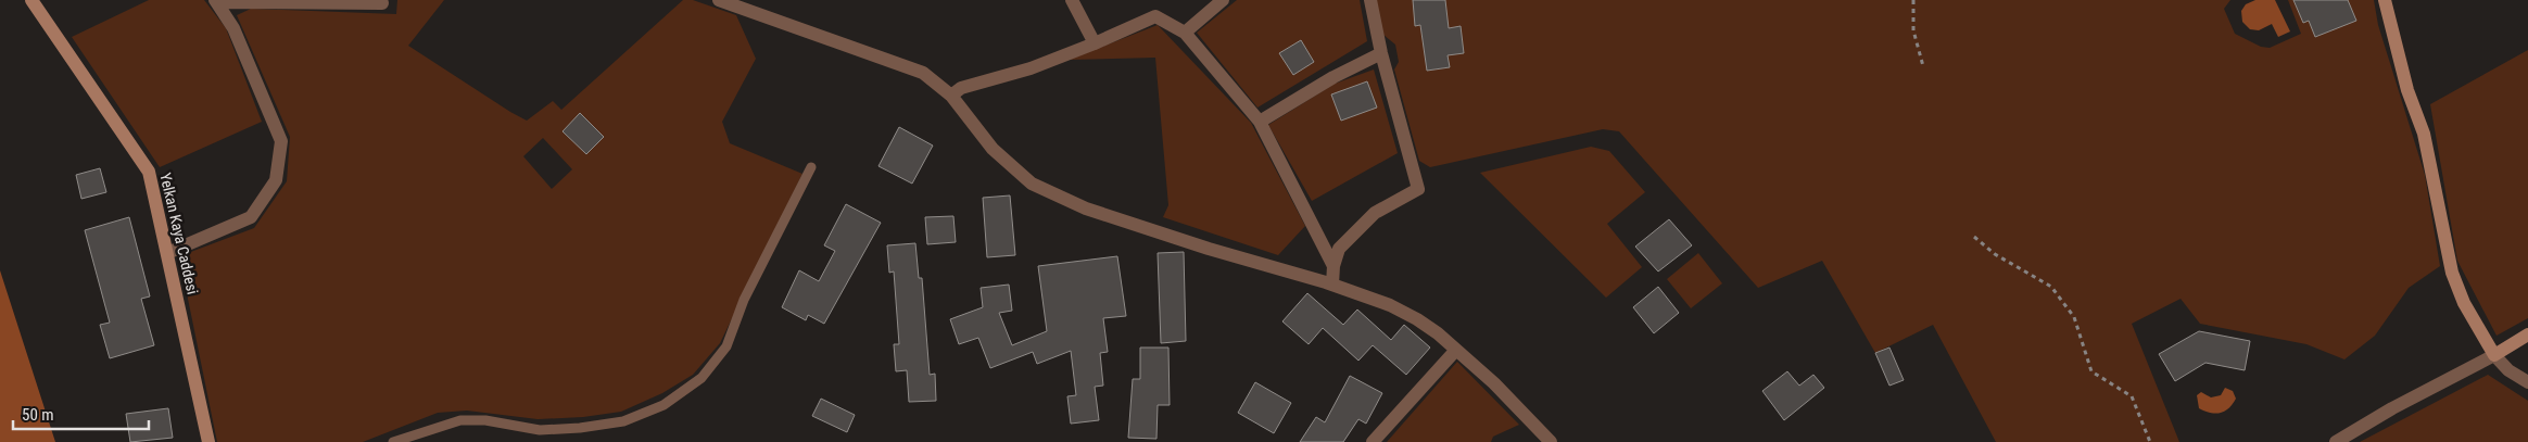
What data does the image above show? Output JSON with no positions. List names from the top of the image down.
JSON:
{
  "streets": {
    "street": ["Yelkan Kaya Caddesi"]
  },
  "scale_bar": "50 m"
}
